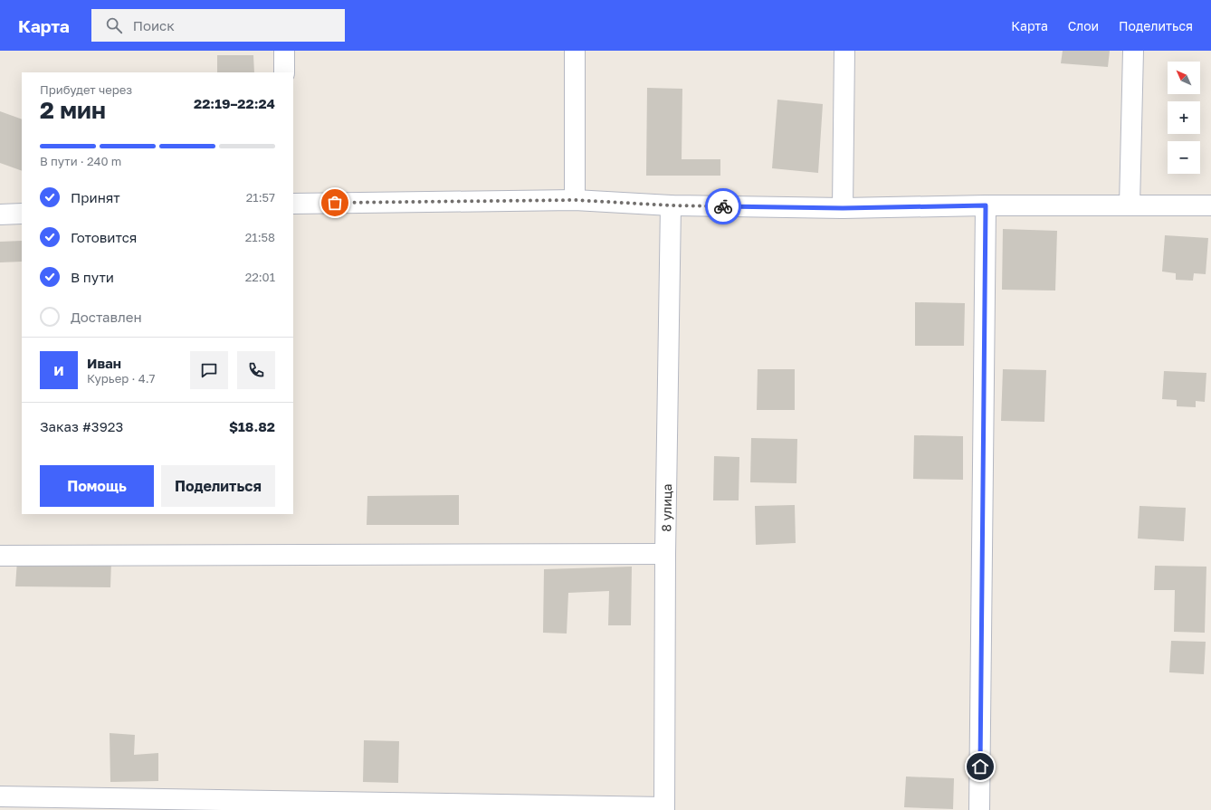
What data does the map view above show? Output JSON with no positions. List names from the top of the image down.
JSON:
{
  "streets": {
    "street": ["8 улица"]
  },
  "north": "top left",
  "page": {
    "header": "Карта",
    "search": "Поиск",
    "nav": ["Карта", "Слои", "Поделиться"],
    "map_buttons": ["+", "−"],
    "heading": ["2 мин", "Прибудет через", "22:19–22:24"],
    "panel": [
      "Иван",
      "Курьер · 4.7",
      "Заказ #3923",
      "$18.82"
    ],
    "bar": "В пути · 240 m",
    "list": [
      ["Принят", "21:57"],
      ["Готовится", "21:58"],
      ["В пути", "22:01"],
      "Доставлен"
    ],
    "round": "И",
    "buttons": ["Помощь", "Поделиться"]
  }
}
